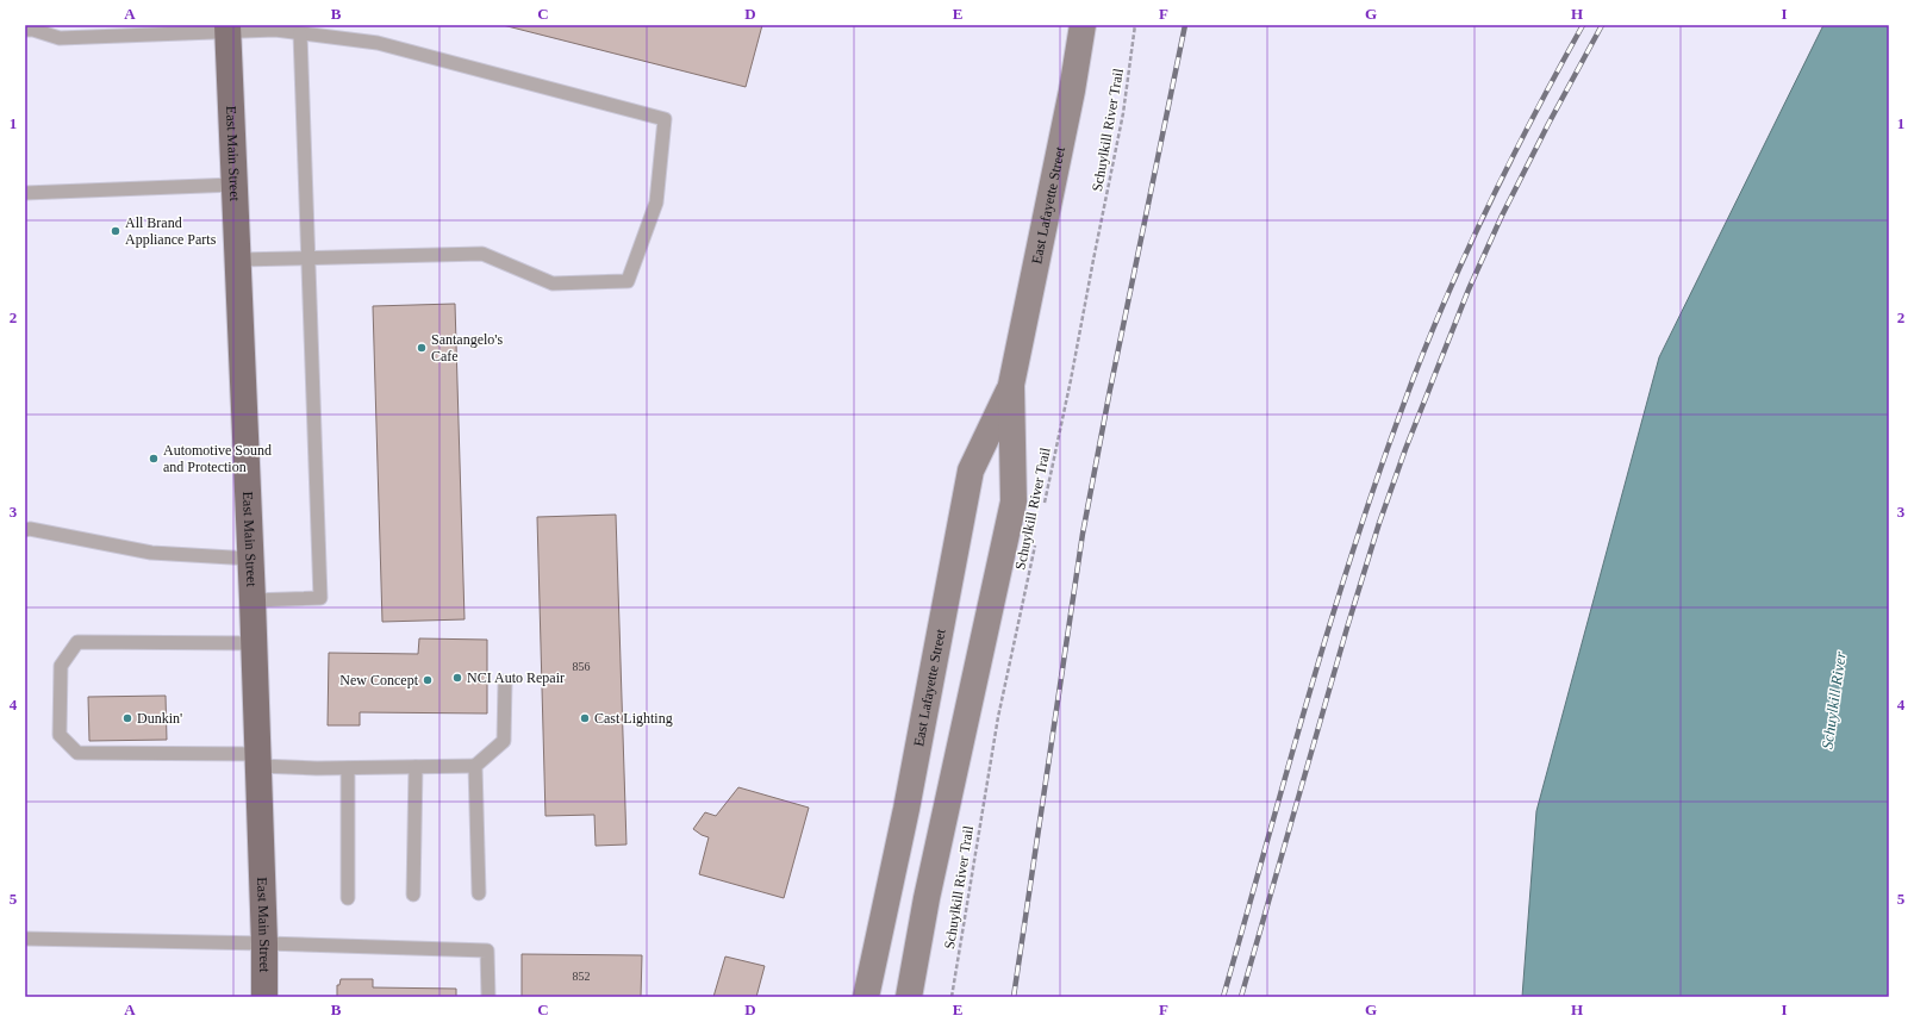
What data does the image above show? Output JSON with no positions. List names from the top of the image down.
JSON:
{
  "streets": {
    "main road": ["East Main Street"],
    "street": ["East Lafayette Street"],
    "path": ["Schuylkill River Trail"]
  },
  "water": ["Schuylkill River"],
  "places": [
    "All Brand Appliance Parts",
    "Santangelo's Cafe",
    "Automotive Sound and Protection",
    "NCI Auto Repair",
    "New Concept",
    "Dunkin'",
    "Cast Lighting"
  ],
  "house_numbers": ["856", "852"],
  "grid": {
    "columns": [
      "A",
      "B",
      "C",
      "D",
      "E",
      "F",
      "G",
      "H",
      "I"
    ],
    "rows": [
      "1",
      "2",
      "3",
      "4",
      "5"
    ]
  }
}
